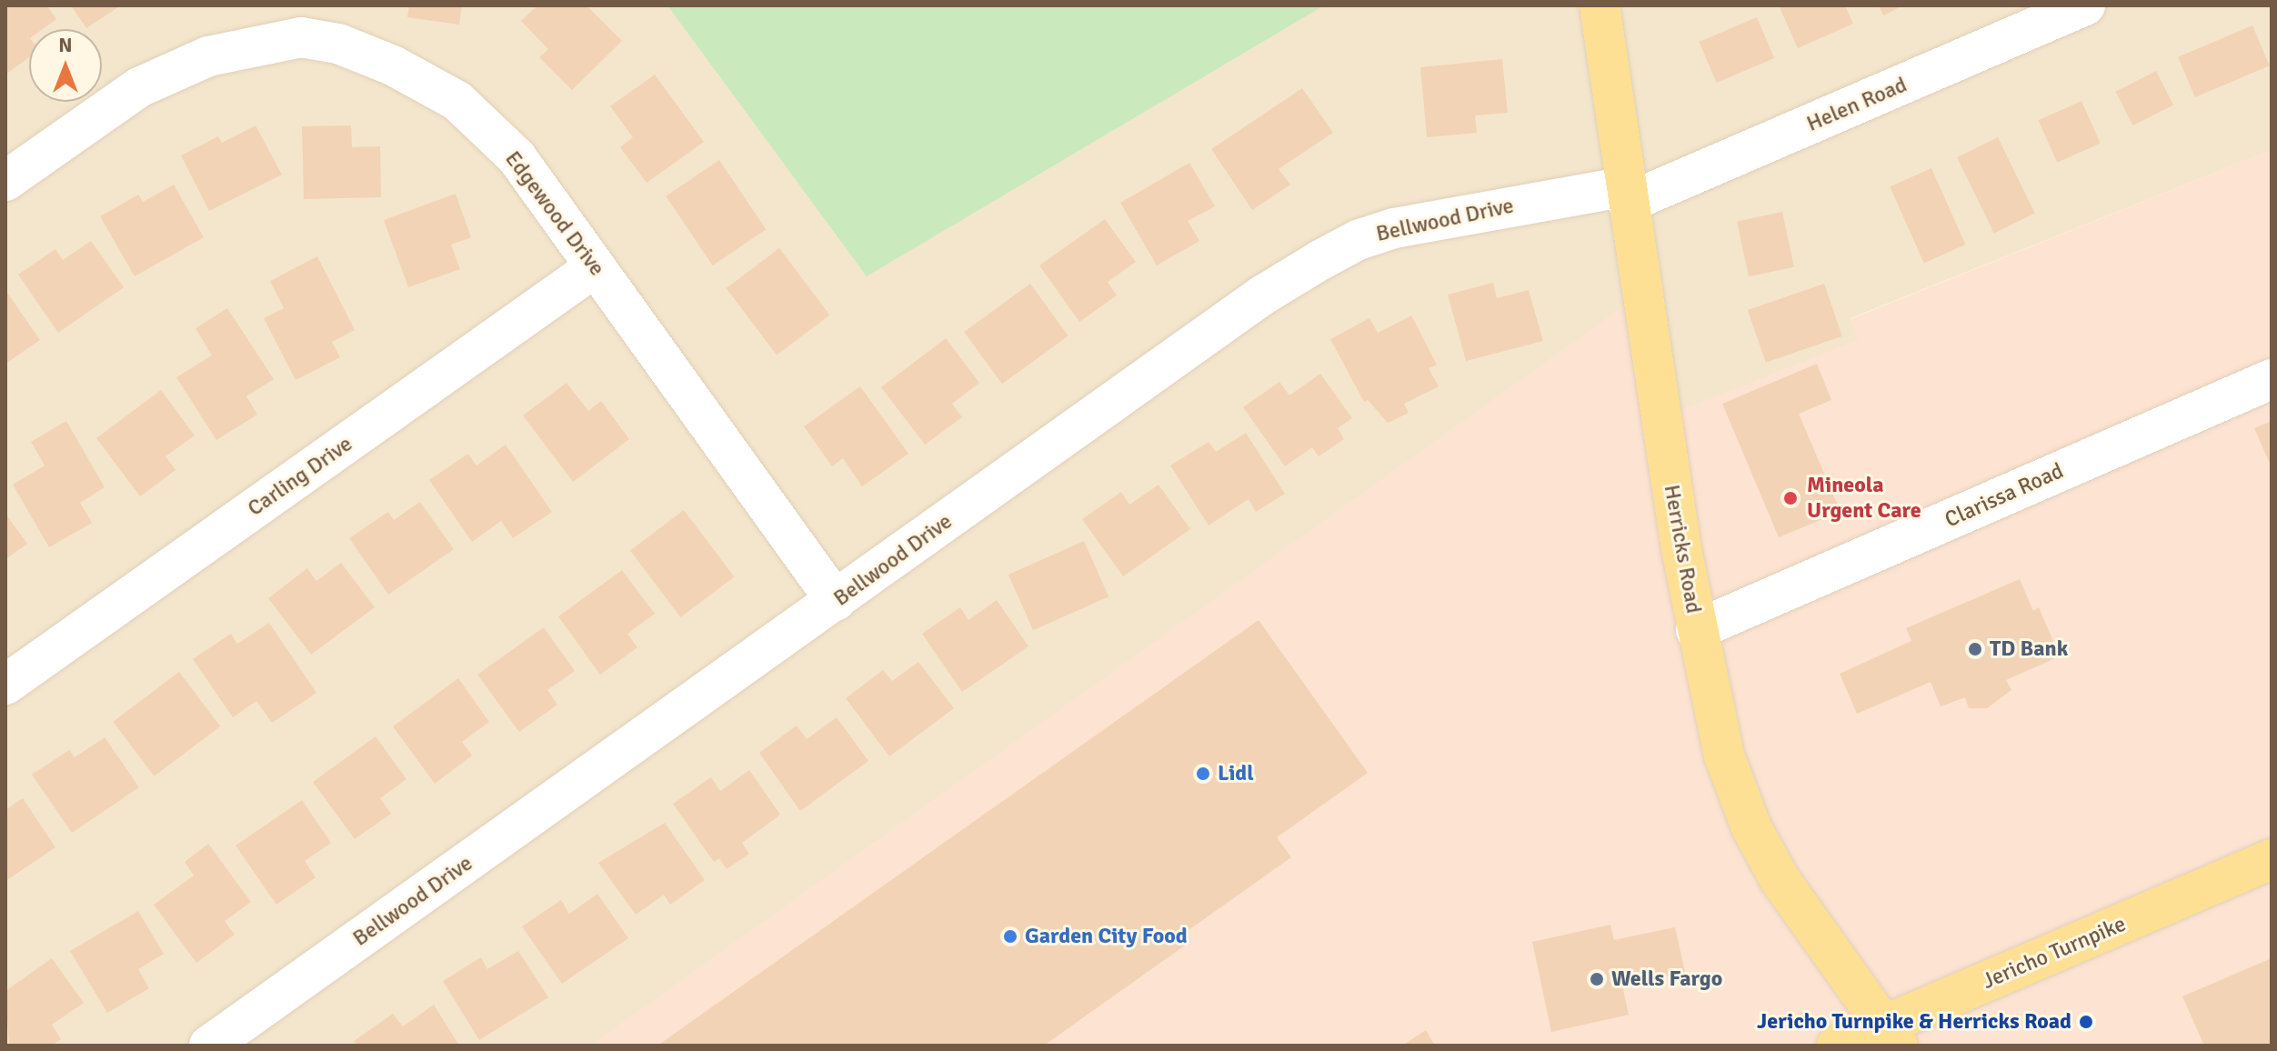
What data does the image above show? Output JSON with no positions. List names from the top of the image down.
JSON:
{
  "streets": {
    "main road": ["Herricks Road", "Jericho Turnpike"],
    "street": [
      "Helen Road",
      "Edgewood Drive",
      "Bellwood Drive",
      "Carling Drive",
      "Clarissa Road"
    ]
  },
  "crossings": [
    ["Helen Road", "Bellwood Drive"],
    ["Helen Road", "Herricks Road"],
    ["Edgewood Drive", "Bellwood Drive"],
    ["Edgewood Drive", "Carling Drive"],
    ["Bellwood Drive", "Herricks Road"],
    ["Clarissa Road", "Herricks Road"],
    ["Herricks Road", "Jericho Turnpike"]
  ],
  "places": [
    "Mineola Urgent Care",
    "TD Bank",
    "Lidl",
    "Garden City Food",
    "Wells Fargo",
    "Jericho Turnpike & Herricks Road"
  ],
  "north": "top"
}
